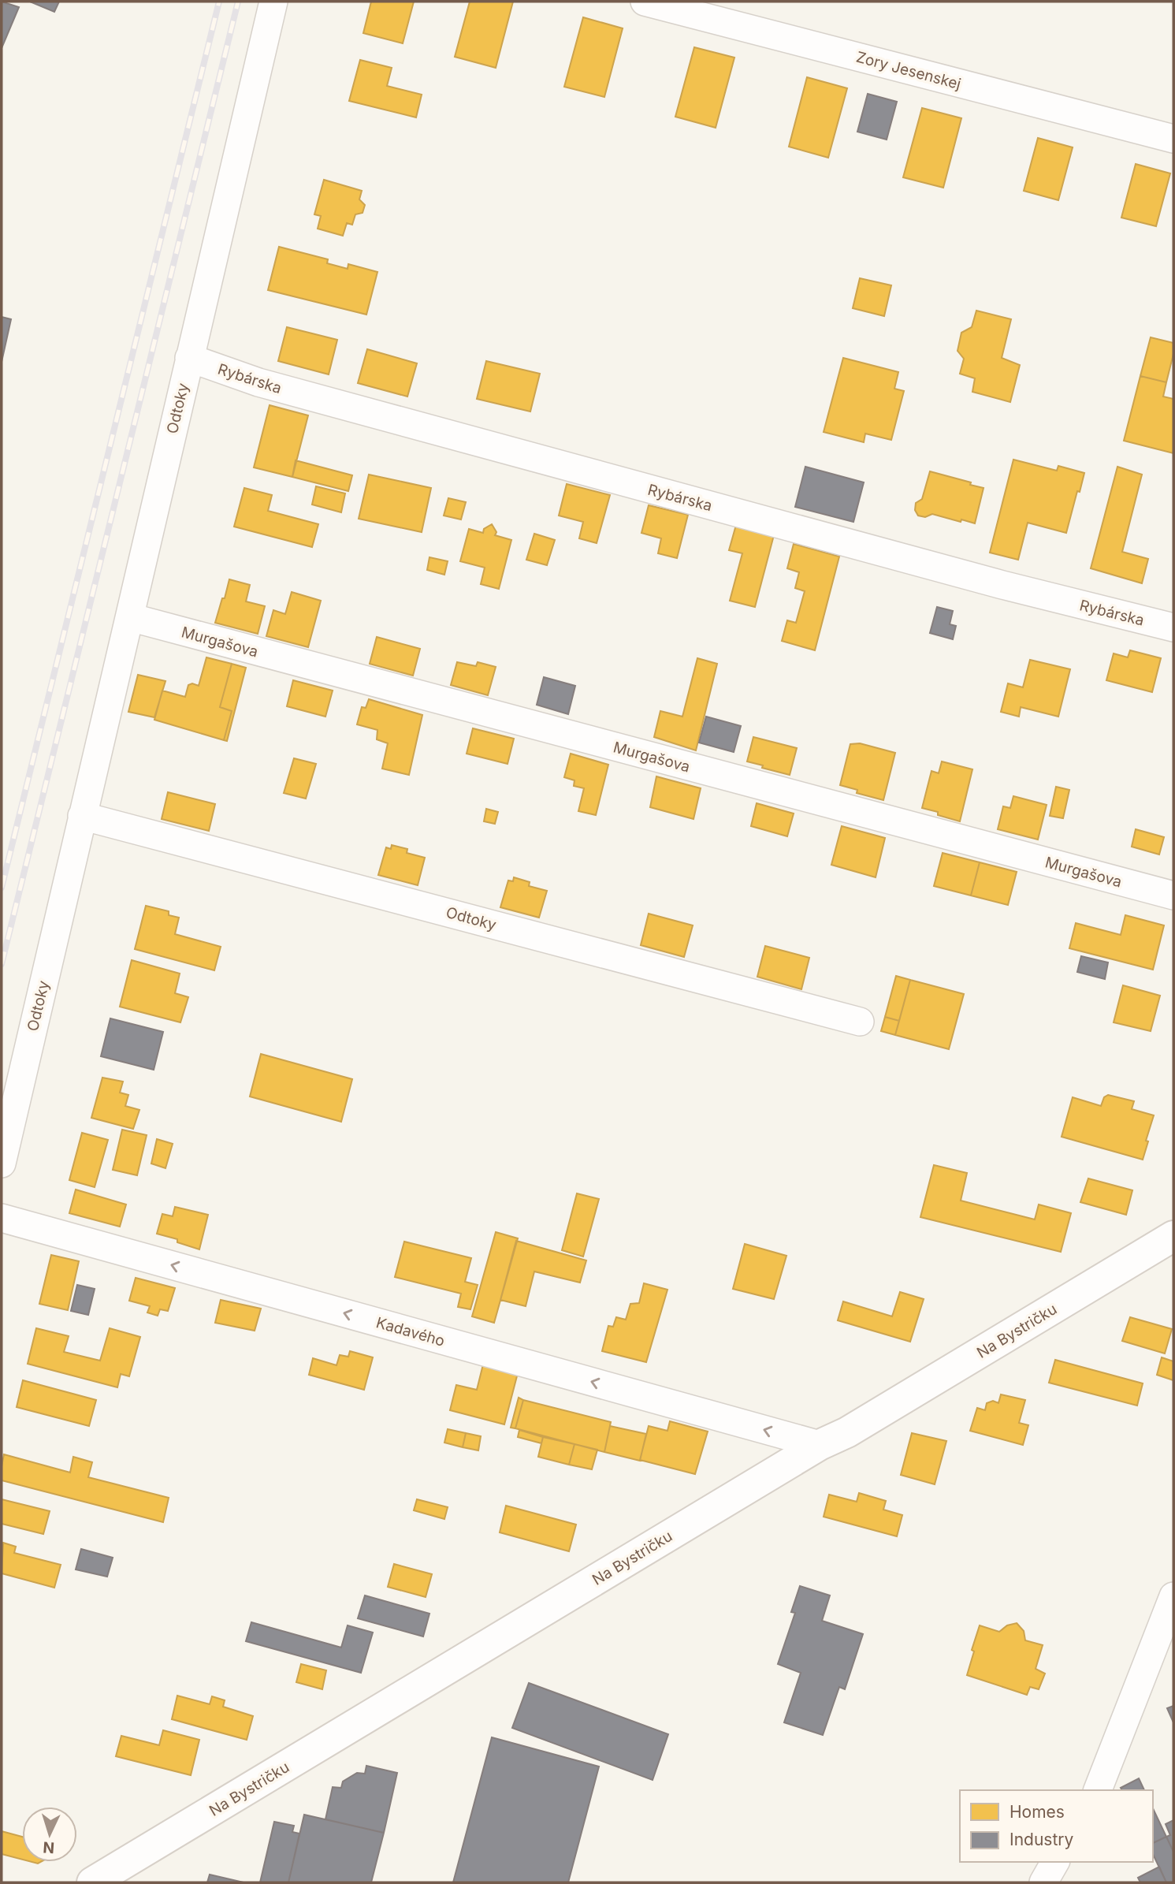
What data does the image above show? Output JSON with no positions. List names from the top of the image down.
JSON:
{
  "streets": {
    "street": [
      "Zory Jesenskej",
      "Rybárska",
      "Odtoky",
      "Murgašova",
      "Na Bystričku",
      "Kadavého"
    ]
  },
  "crossings": [
    ["Rybárska", "Odtoky"],
    ["Odtoky", "Murgašova"],
    ["Na Bystričku", "Kadavého"]
  ],
  "one_way": ["Kadavého"],
  "legend": ["Homes", "Industry"],
  "north": "bottom"
}
